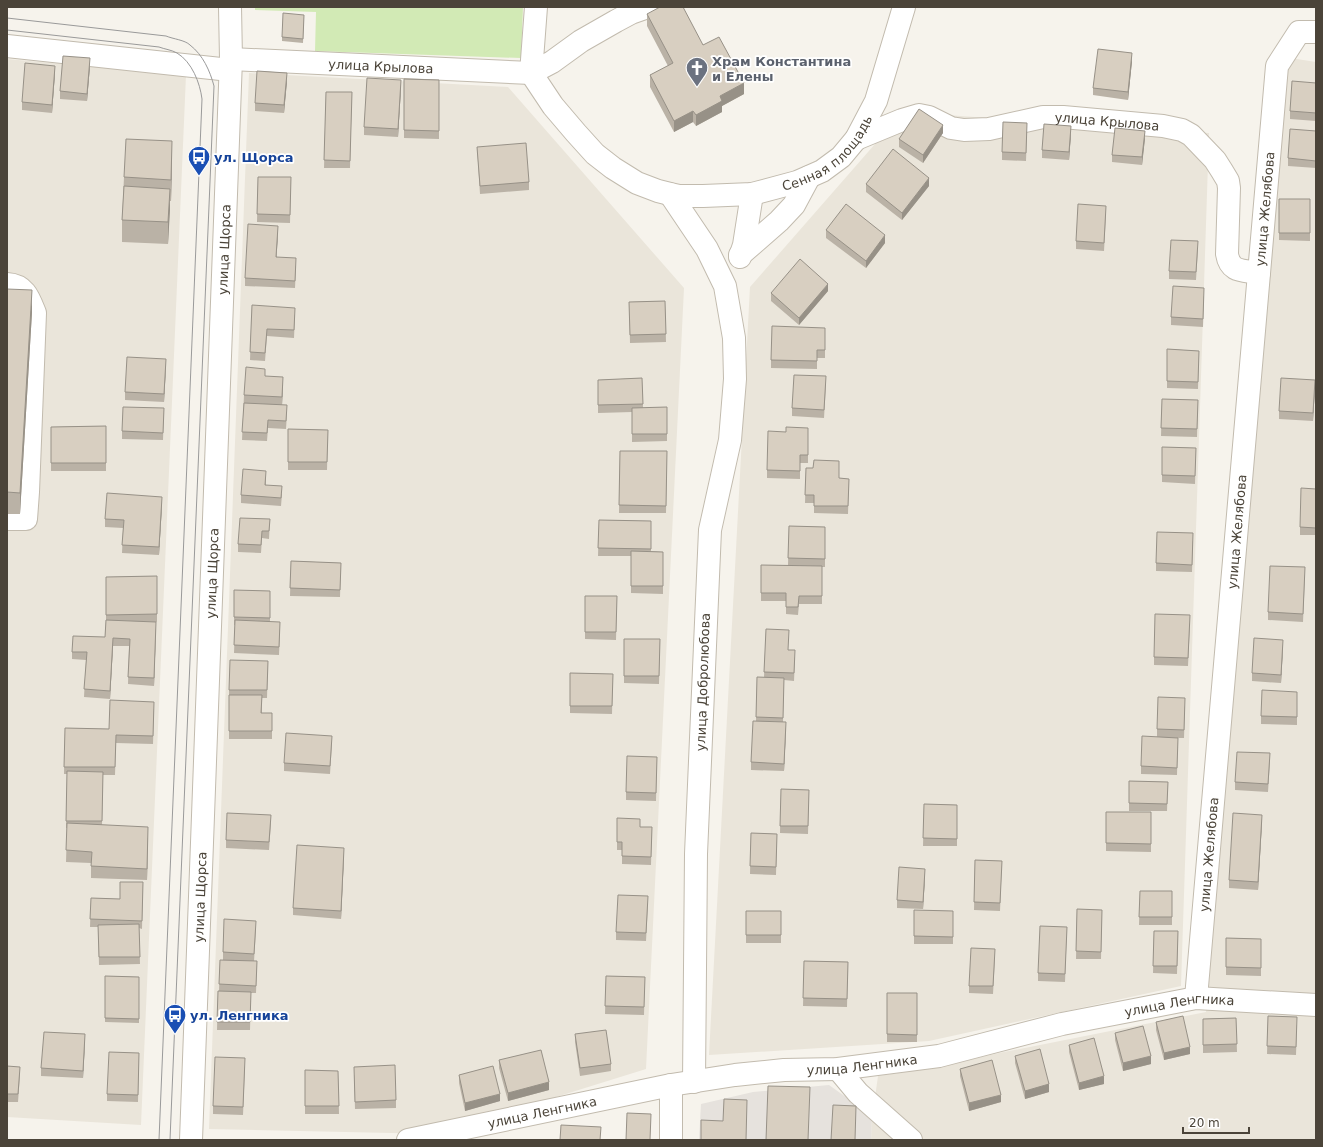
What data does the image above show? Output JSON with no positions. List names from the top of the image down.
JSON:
{
  "streets": {
    "street": [
      "улица Крылова",
      "Сенная площадь",
      "улица Желябова",
      "улица Щорса",
      "улица Добролюбова",
      "улица Ленгника"
    ]
  },
  "crossings": [
    ["улица Крылова", "Сенная площадь"],
    ["улица Крылова", "улица Желябова"],
    ["улица Крылова", "улица Щорса"],
    ["улица Желябова", "улица Ленгника"],
    ["улица Добролюбова", "улица Ленгника"]
  ],
  "places": {
    "church": ["Храм Константина и Елены"],
    "bus stop": ["ул. Щорса", "ул. Ленгника"]
  },
  "scale_bar": "20 m"
}
